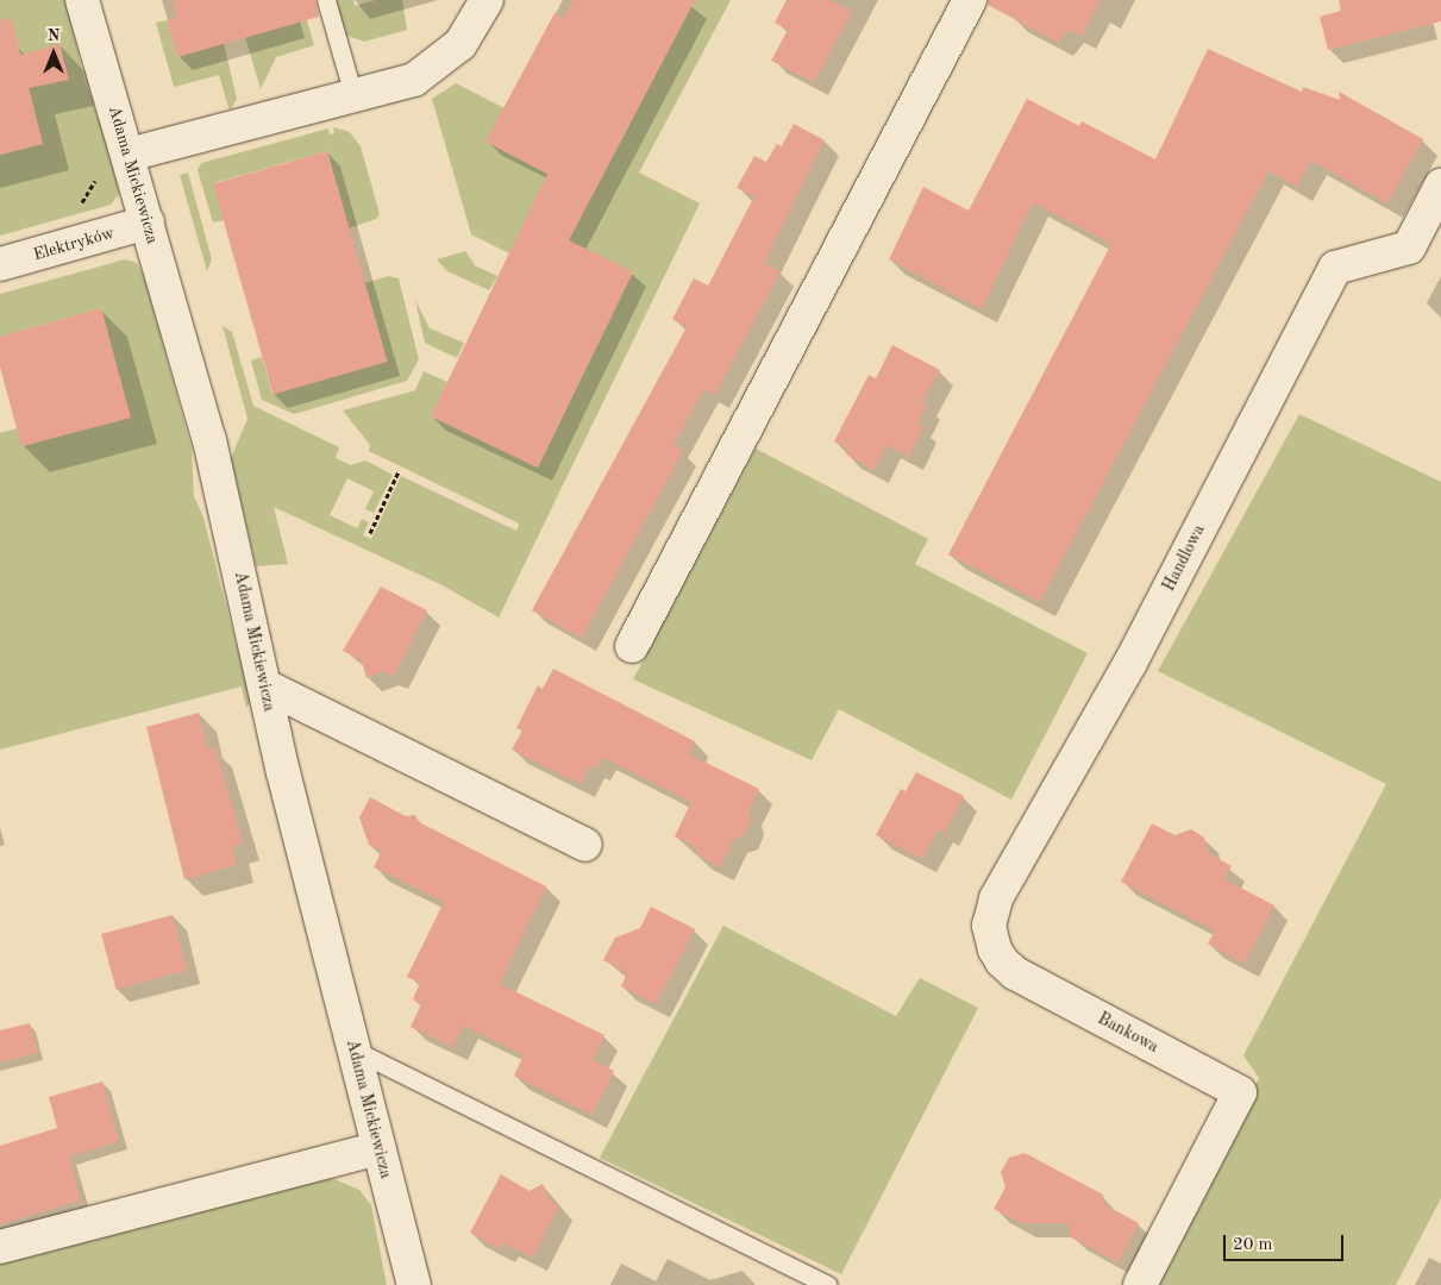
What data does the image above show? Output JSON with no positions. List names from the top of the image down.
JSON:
{
  "streets": {
    "street": [
      "Adama Mickiewicza",
      "Elektryków",
      "Handlowa",
      "Bankowa"
    ]
  },
  "crossings": [
    ["Adama Mickiewicza", "Elektryków"],
    ["Handlowa", "Bankowa"]
  ],
  "scale_bar": "20 m",
  "north": "top"
}
